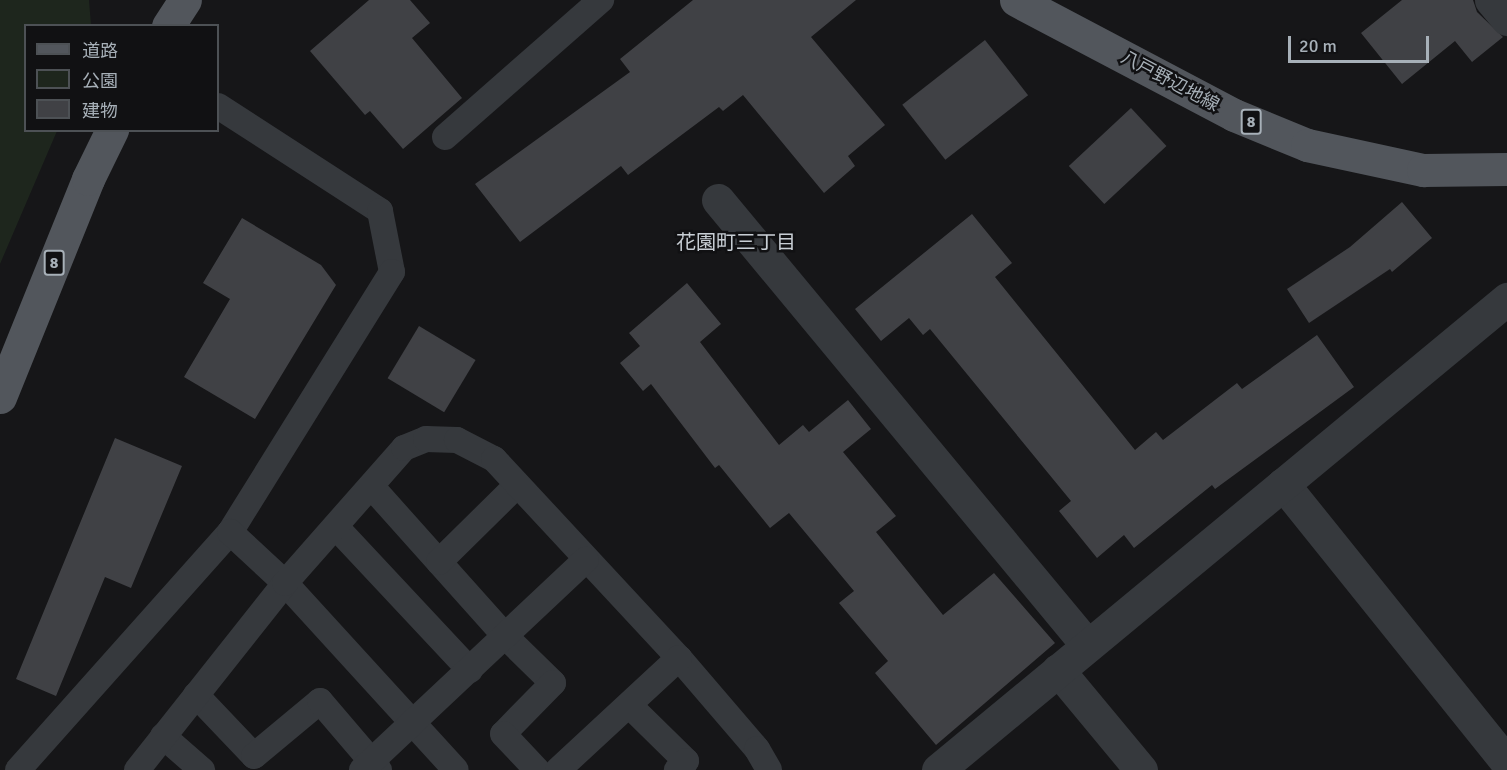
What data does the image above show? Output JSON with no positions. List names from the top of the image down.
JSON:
{
  "streets": {
    "main road": ["八戸野辺地線", "8"]
  },
  "districts": ["花園町三丁目"],
  "legend": ["道路", "公園", "建物"],
  "scale_bar": "20 m"
}
